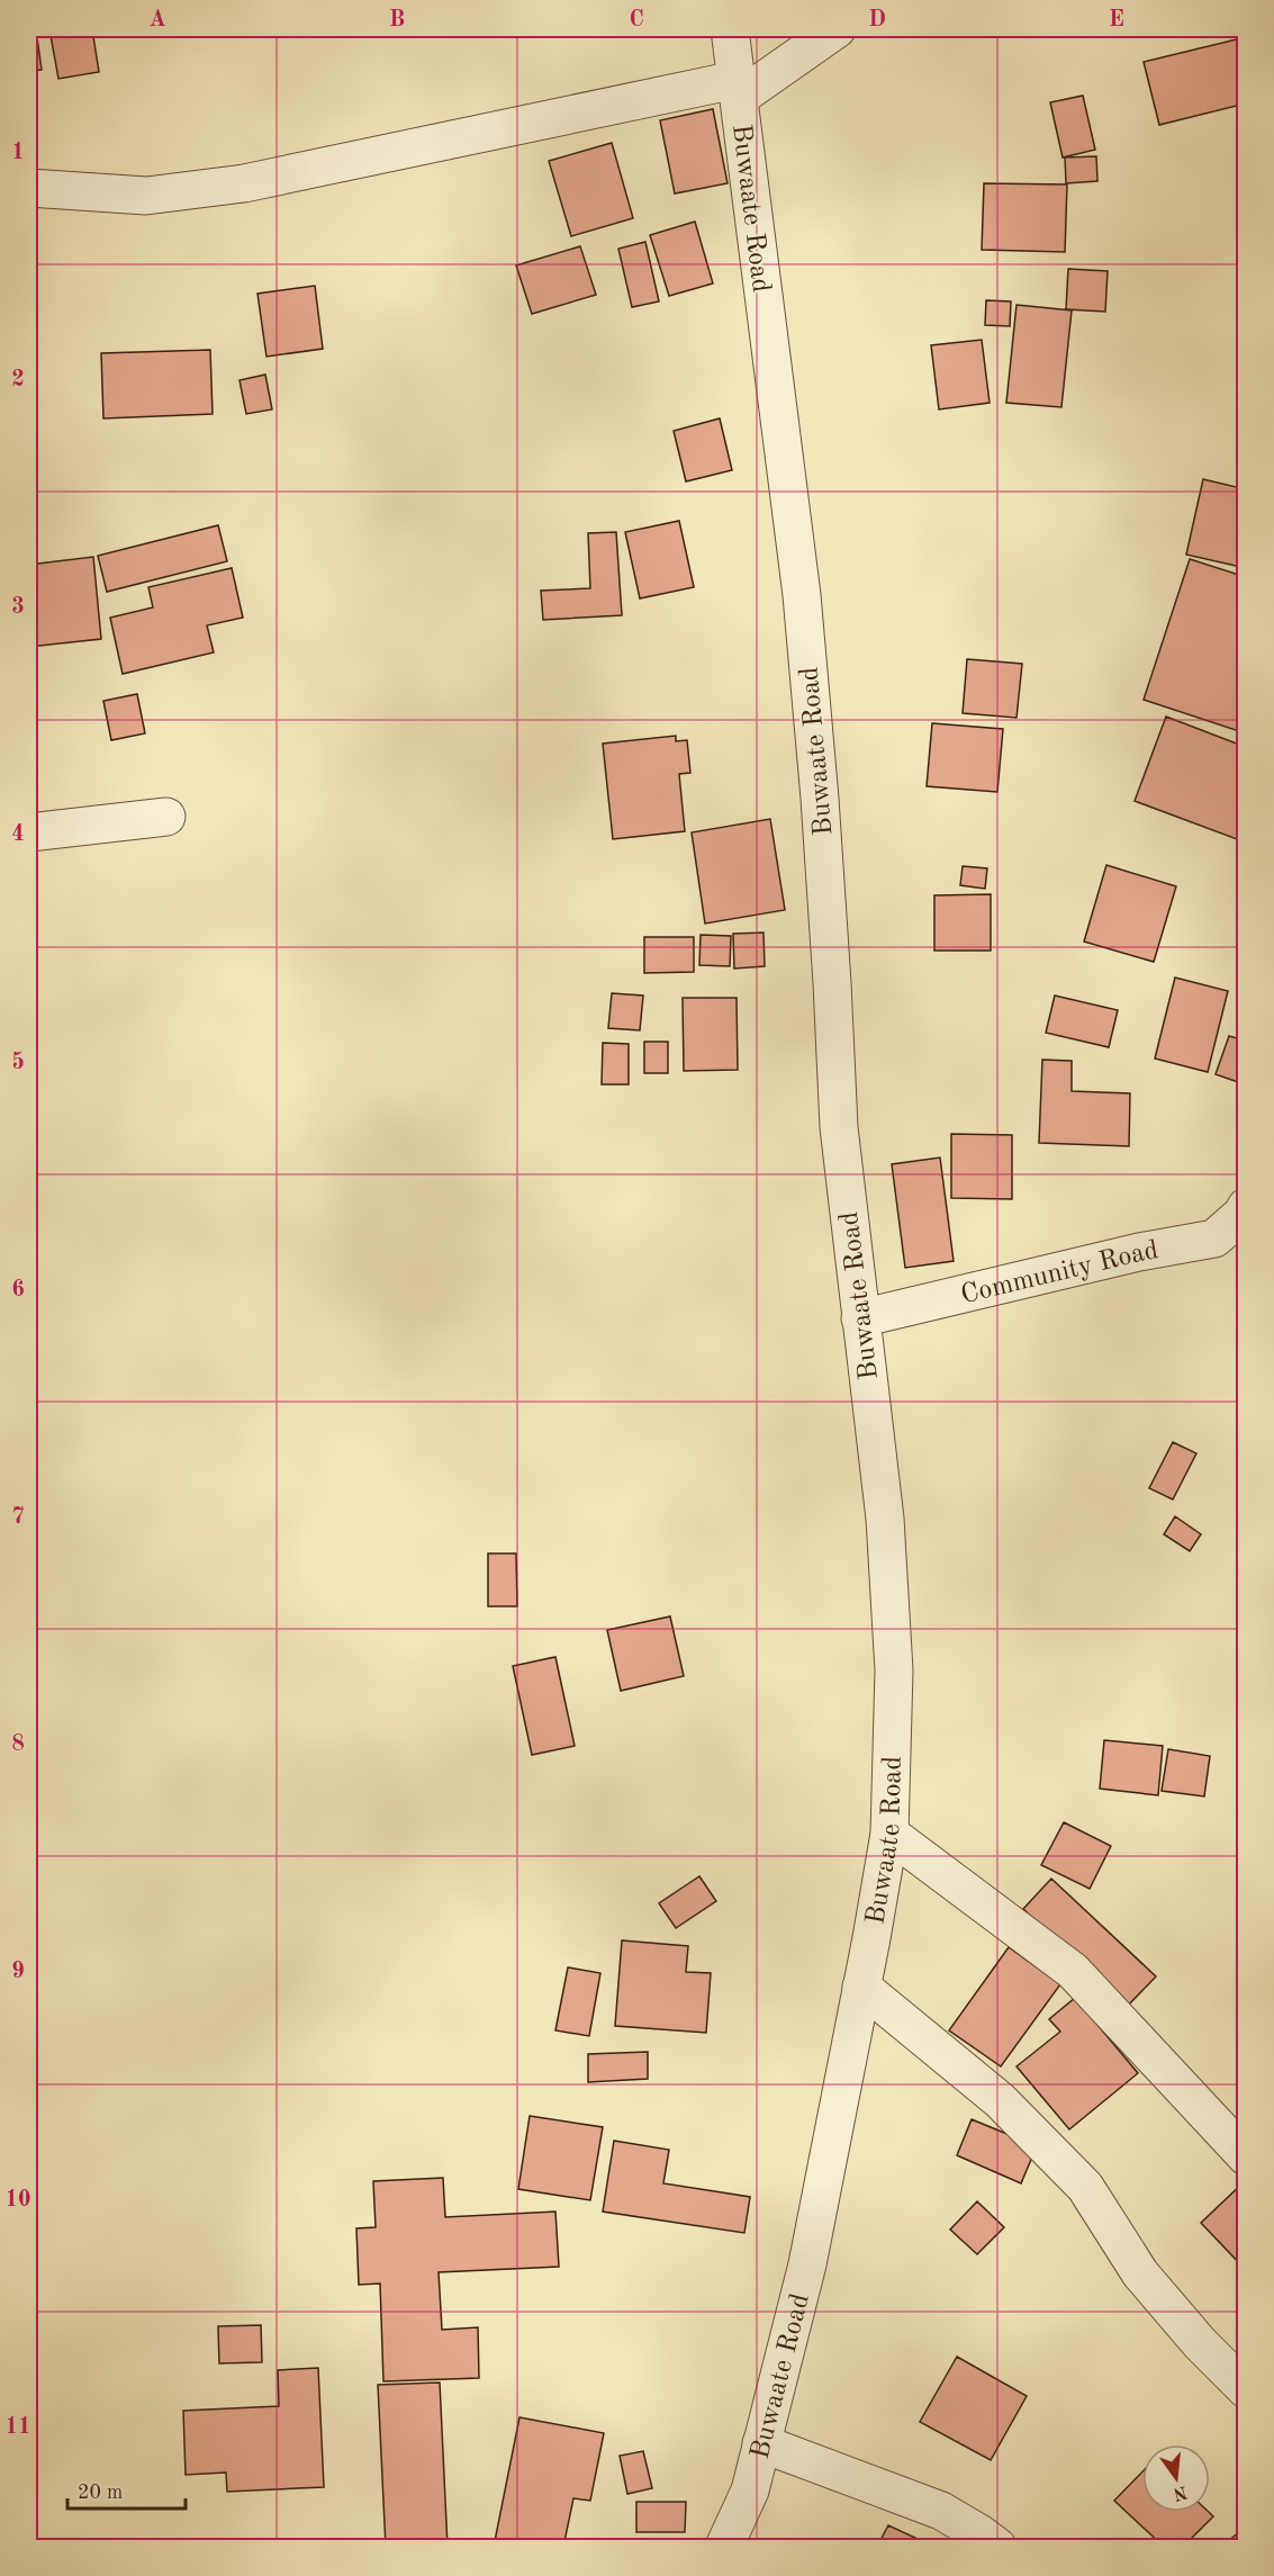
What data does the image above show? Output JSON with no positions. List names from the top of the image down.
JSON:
{
  "streets": {
    "street": ["Buwaate Road", "Community Road"]
  },
  "crossings": [
    ["Buwaate Road", "Community Road"]
  ],
  "scale_bar": "20 m",
  "north": "bottom",
  "grid": {
    "columns": [
      "A",
      "B",
      "C",
      "D",
      "E"
    ],
    "rows": [
      "1",
      "2",
      "3",
      "4",
      "5",
      "6",
      "7",
      "8",
      "9",
      "10",
      "11"
    ]
  }
}
